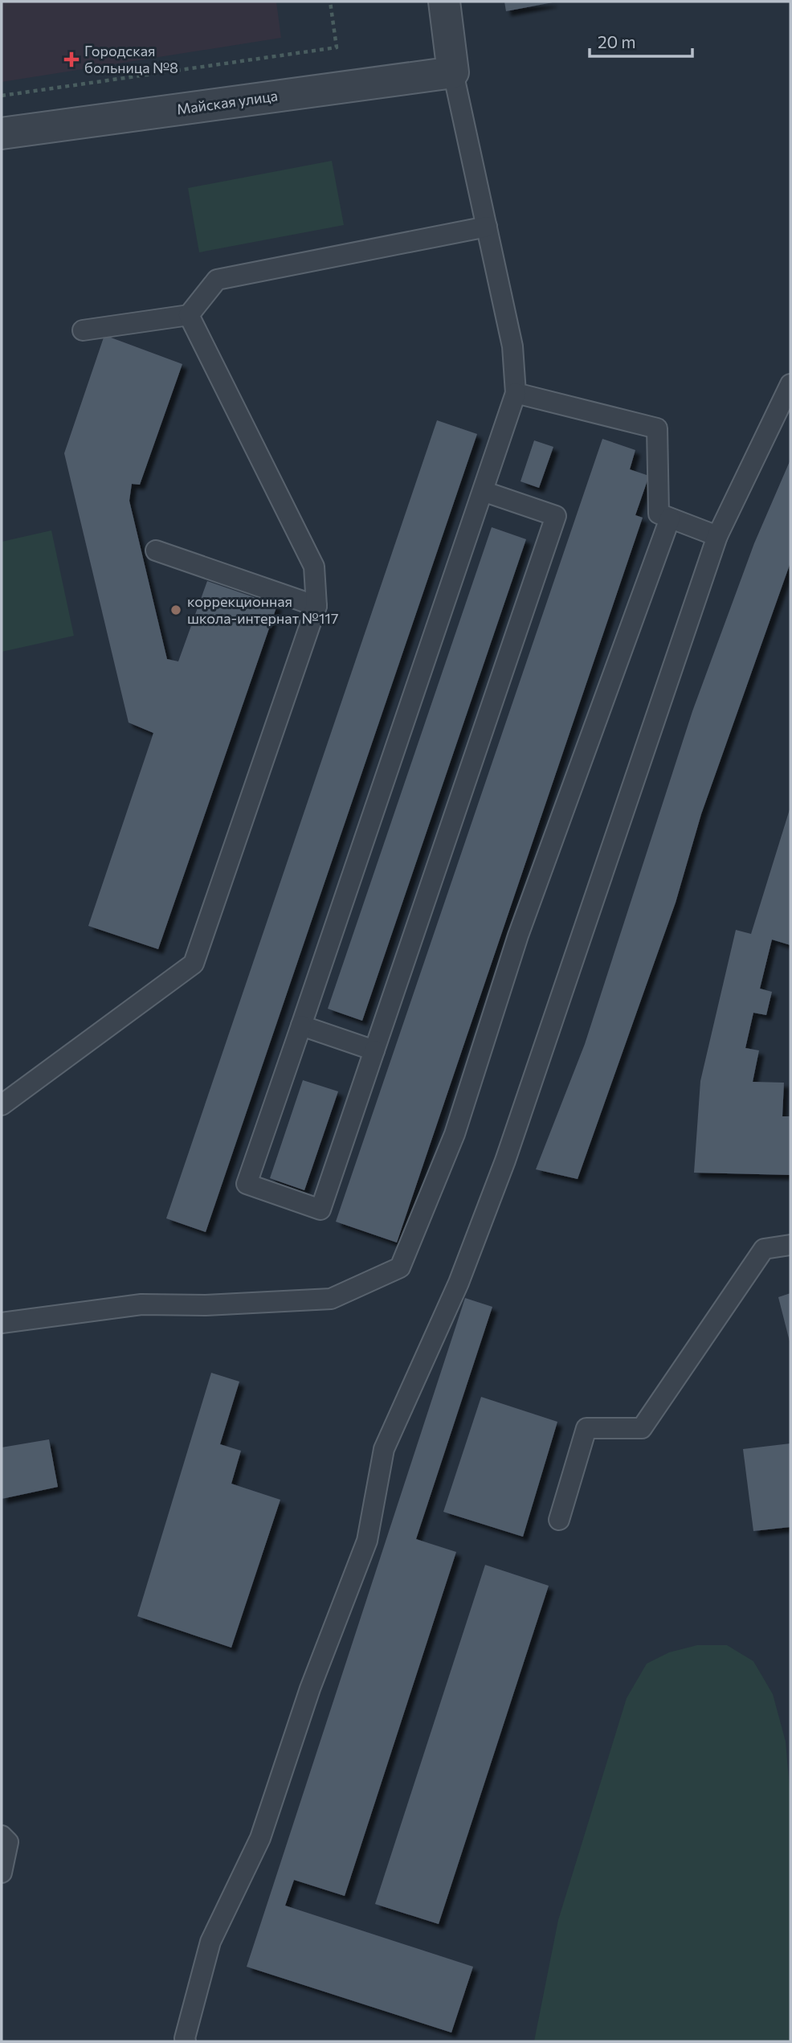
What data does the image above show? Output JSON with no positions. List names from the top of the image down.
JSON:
{
  "streets": {
    "street": ["Майская улица"]
  },
  "places": {
    "health": ["Городская больница №8"],
    "other": ["коррекционная школа-интернат №117"]
  },
  "scale_bar": "20 m"
}
